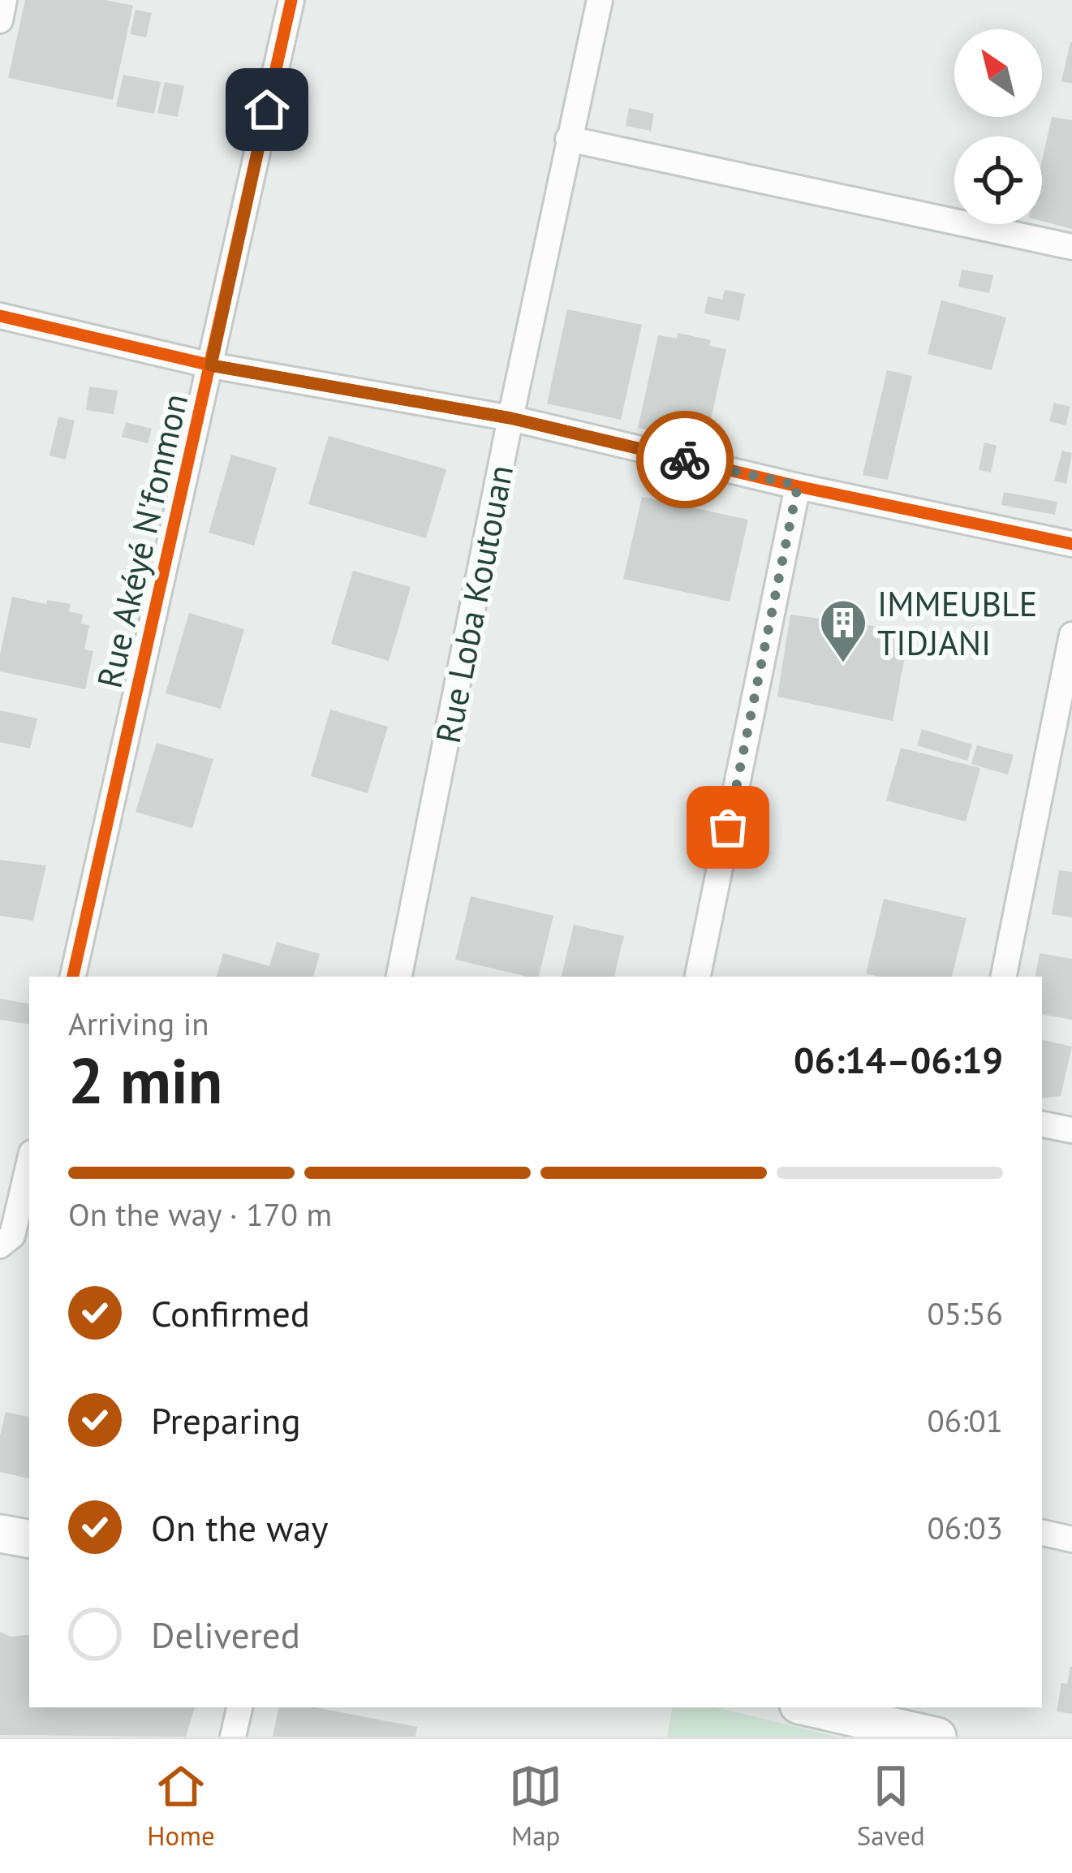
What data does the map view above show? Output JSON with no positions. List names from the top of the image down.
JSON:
{
  "streets": {
    "street": ["Rue Akéyé N'fonmon", "Rue Loba Koutouan"]
  },
  "places": {
    "building": ["IMMEUBLE TIDJANI"]
  },
  "north": "top left",
  "page": {
    "heading": ["2 min", "Arriving in", "06:14–06:19"],
    "bar": "On the way · 170 m",
    "list": [
      ["Confirmed", "05:56"],
      ["Preparing", "06:01"],
      ["On the way", "06:03"],
      "Delivered"
    ],
    "tabs": ["Home", "Map", "Saved"]
  }
}
